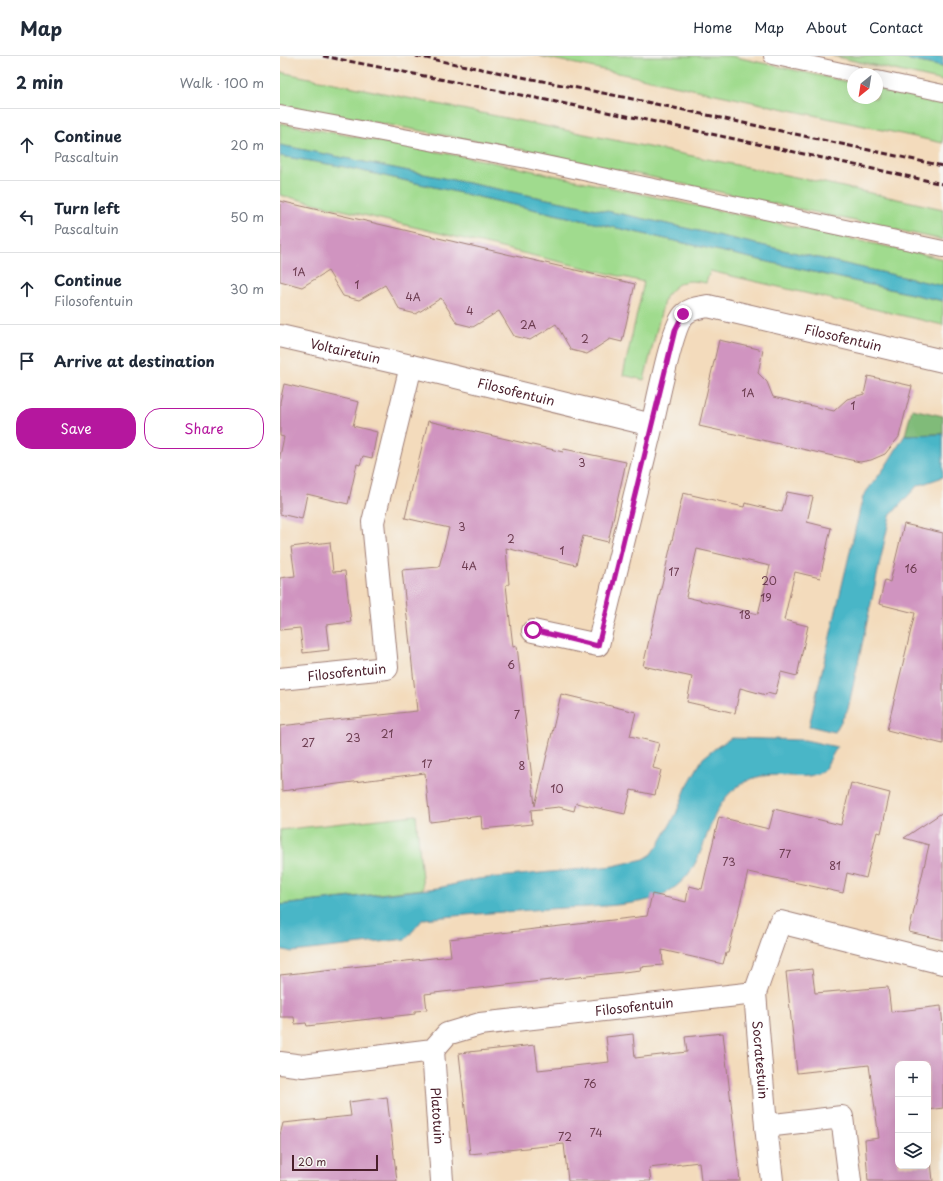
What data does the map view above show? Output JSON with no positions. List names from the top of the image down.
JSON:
{
  "streets": {
    "street": [
      "Filosofentuin",
      "Voltairetuin",
      "Socratestuin",
      "Platotuin"
    ]
  },
  "crossings": [
    ["Filosofentuin", "Voltairetuin"],
    ["Filosofentuin", "Socratestuin"],
    ["Filosofentuin", "Platotuin"]
  ],
  "house_numbers": [
    "1A",
    "1",
    "4A",
    "4",
    "2A",
    "2",
    "1A",
    "1",
    "3",
    "3",
    "2",
    "1",
    "4A",
    "16",
    "17",
    "20",
    "19",
    "18",
    "6",
    "7",
    "21",
    "23",
    "27",
    "17",
    "8",
    "10",
    "77",
    "73",
    "81",
    "76",
    "74",
    "72"
  ],
  "scale_bar": "20 m",
  "north": "bottom left",
  "page": {
    "header": "Map",
    "nav": [
      "Home",
      "Map",
      "About",
      "Contact"
    ],
    "heading": ["2 min", "Walk · 100 m"],
    "list": [
      ["Continue", "Pascaltuin", "20 m"],
      ["Turn left", "Pascaltuin", "50 m"],
      ["Continue", "Filosofentuin", "30 m"],
      "Arrive at destination"
    ],
    "buttons": ["Save", "Share"],
    "map_buttons": ["+", "−"],
    "scale": "20 m"
  }
}
